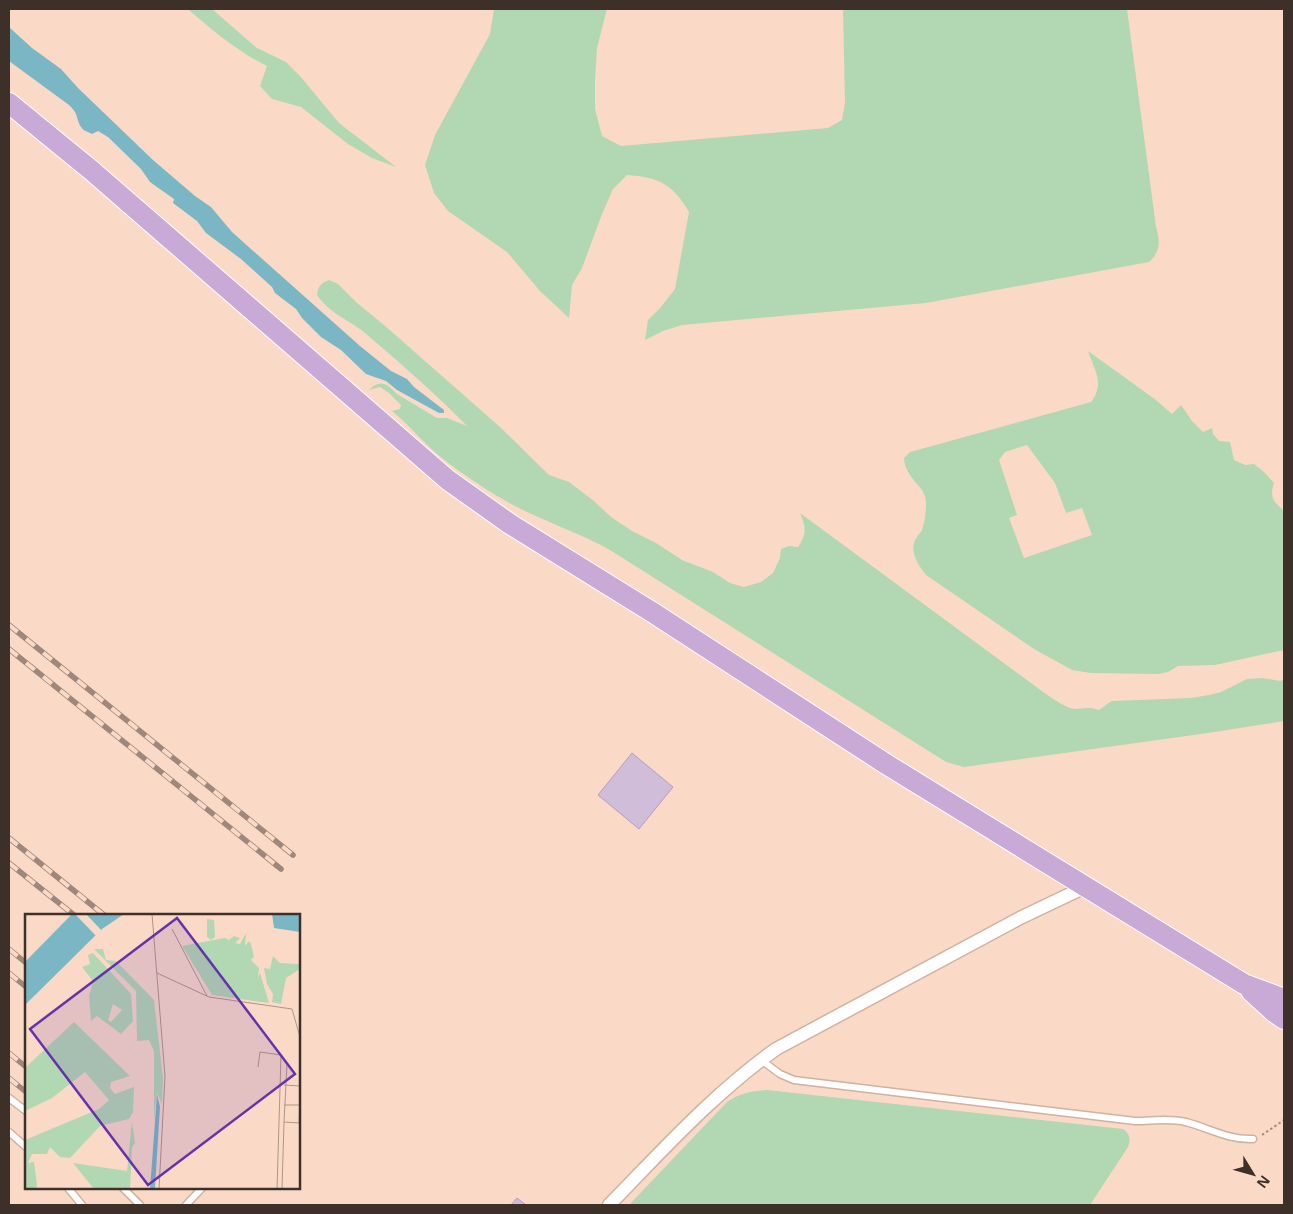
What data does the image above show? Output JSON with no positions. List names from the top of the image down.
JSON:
{
  "north": "bottom right"
}
